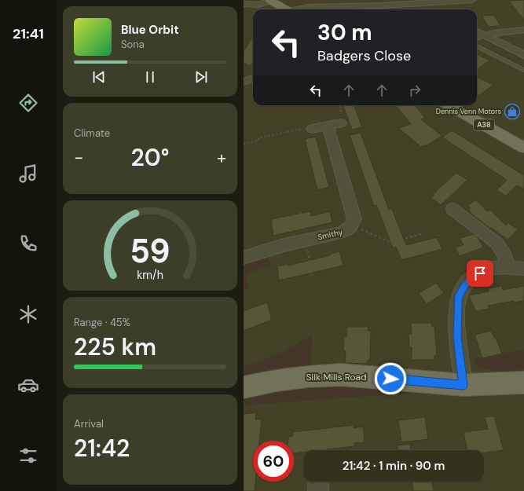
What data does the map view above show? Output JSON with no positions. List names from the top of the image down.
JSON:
{
  "streets": {
    "main road": ["A38", "Silk Mills Road"],
    "street": ["Smithy"]
  },
  "places": {
    "shop": ["Dennis Venn Motors"]
  },
  "page": {
    "tabs": "21:41",
    "turn": ["30 m", "Badgers Close"],
    "song": ["Blue Orbit", "Sona"],
    "tile": [
      "Climate",
      ["Range · 45%", "225 km"],
      ["Arrival", "21:42"]
    ],
    "heat": ["−", "20°", "+"],
    "limit": "60",
    "trip": "21:42 · 1 min · 90 m",
    "gauge": ["59", "km/h"]
  }
}
